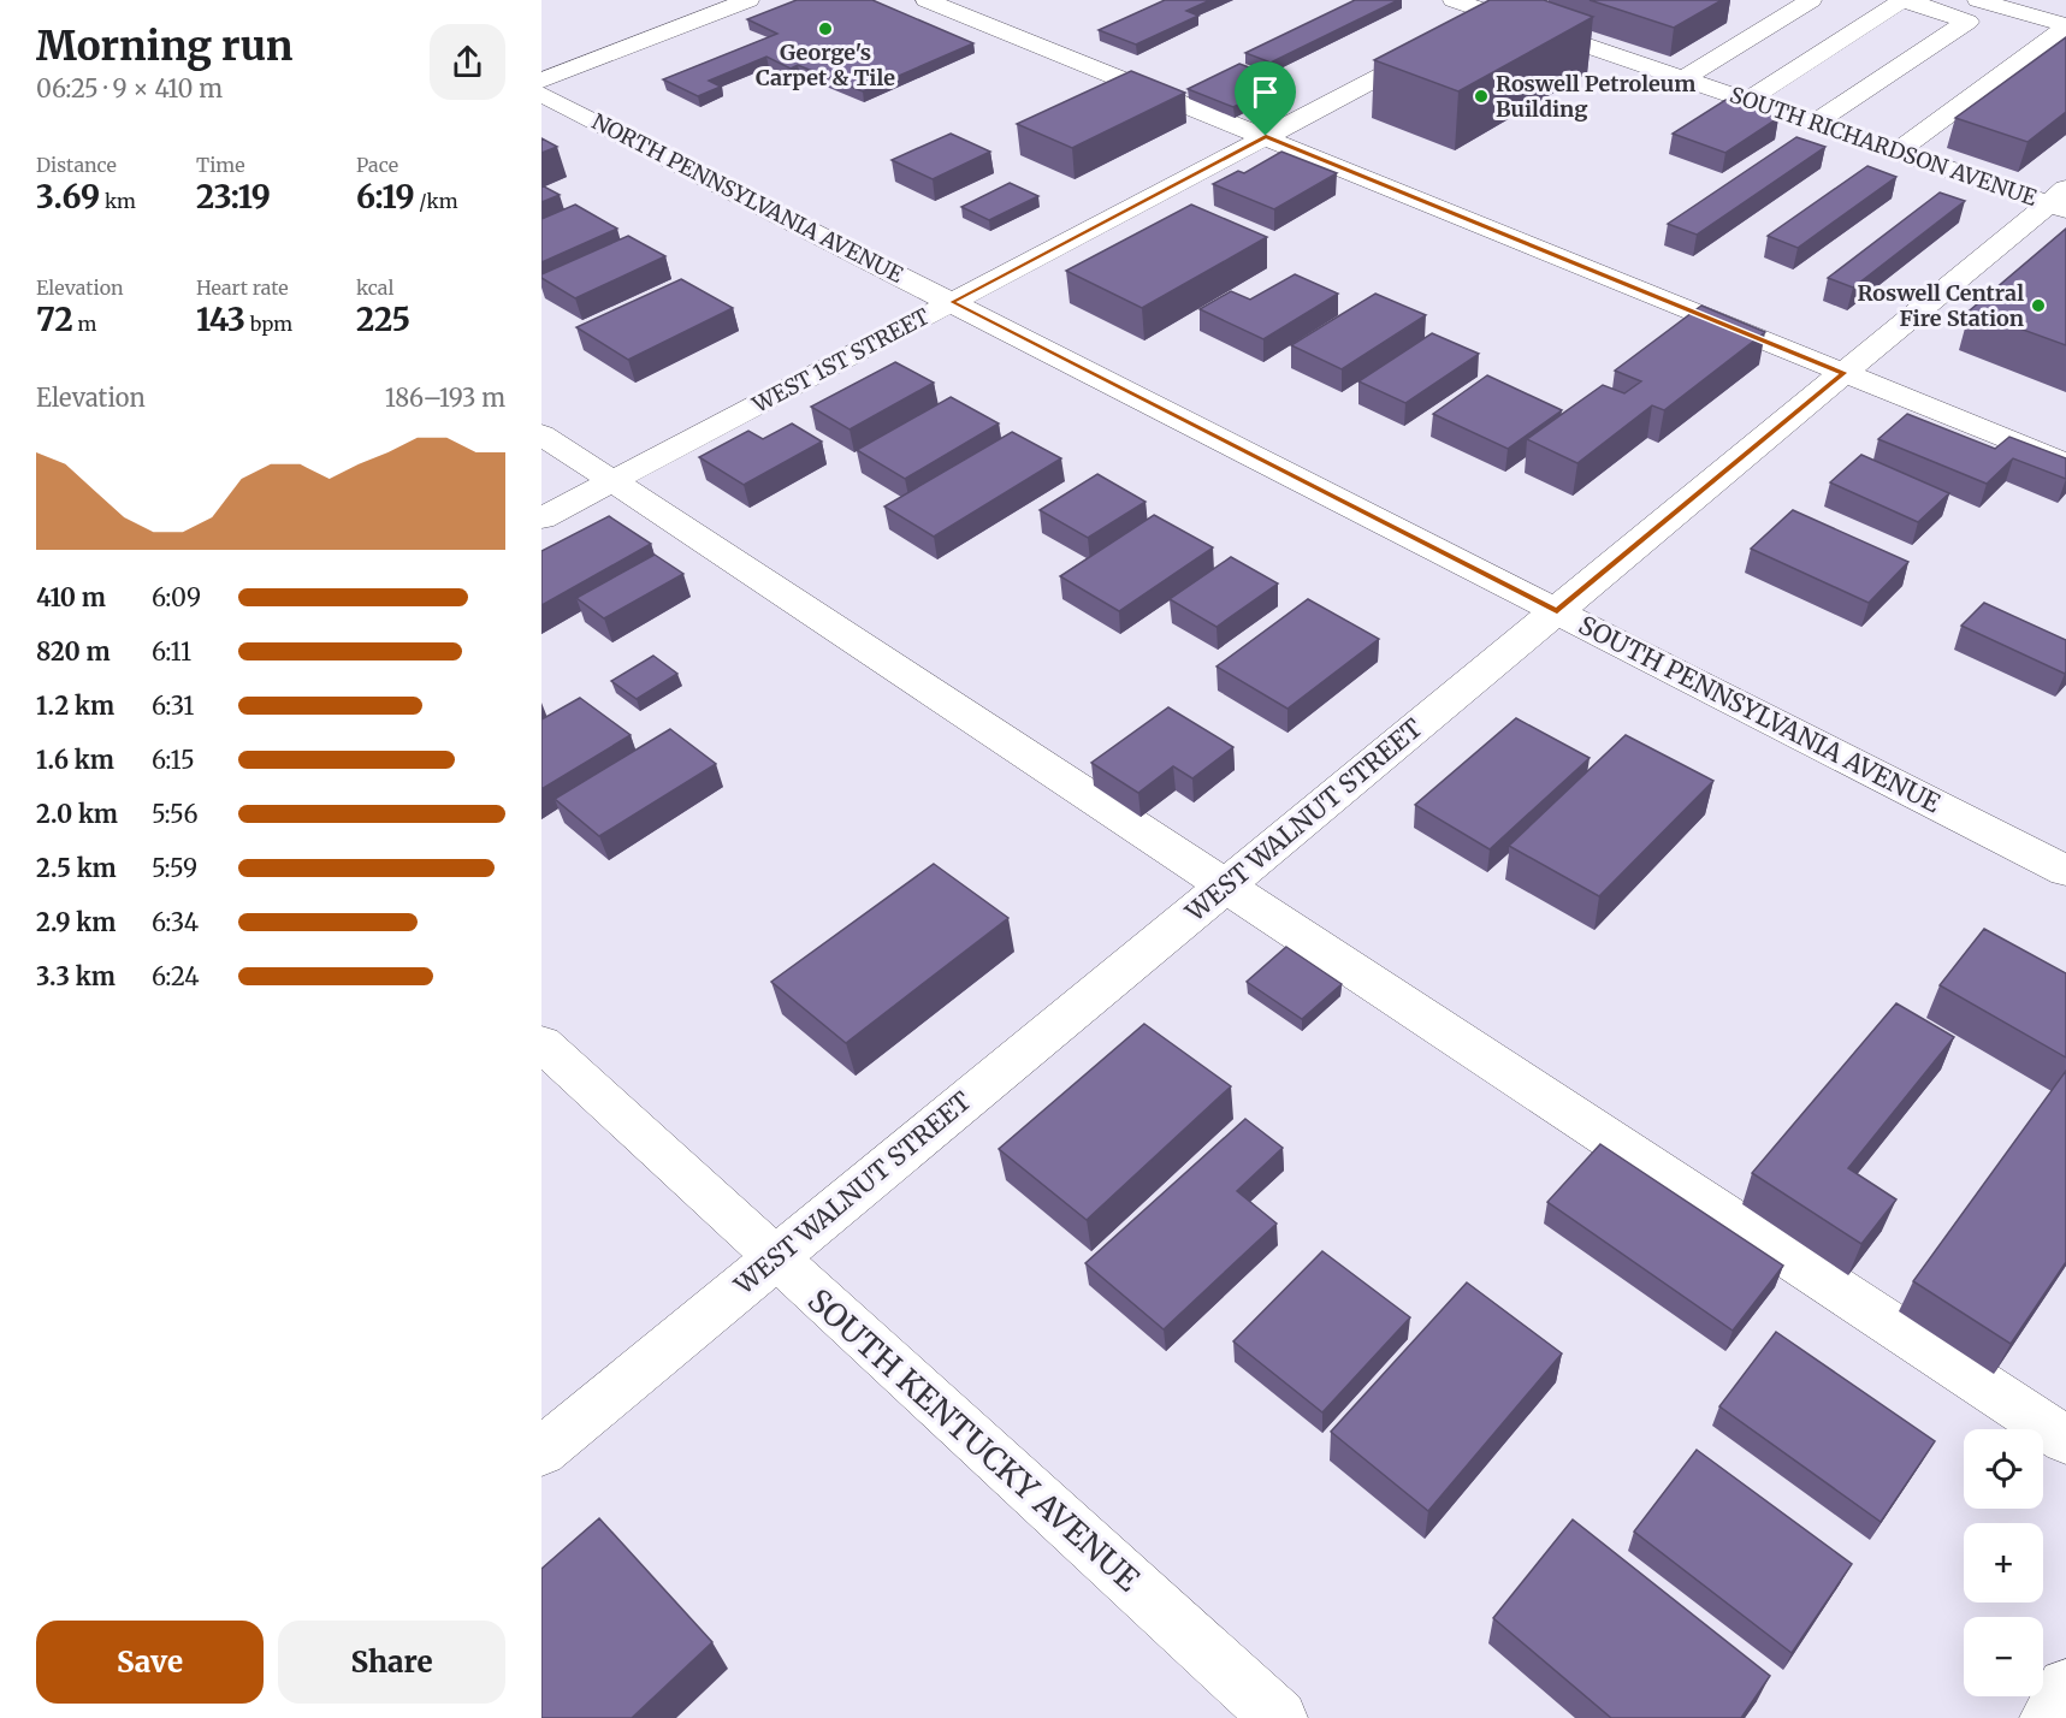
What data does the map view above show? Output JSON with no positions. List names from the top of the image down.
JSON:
{
  "streets": {
    "street": [
      "SOUTH RICHARDSON AVENUE",
      "NORTH PENNSYLVANIA AVENUE",
      "WEST 1ST STREET",
      "SOUTH PENNSYLVANIA AVENUE",
      "WEST WALNUT STREET",
      "SOUTH KENTUCKY AVENUE"
    ]
  },
  "crossings": [
    ["SOUTH RICHARDSON AVENUE", "WEST 1ST STREET"],
    ["SOUTH RICHARDSON AVENUE", "WEST WALNUT STREET"],
    ["NORTH PENNSYLVANIA AVENUE", "WEST 1ST STREET"],
    ["NORTH PENNSYLVANIA AVENUE", "SOUTH PENNSYLVANIA AVENUE"],
    ["WEST 1ST STREET", "SOUTH PENNSYLVANIA AVENUE"],
    ["SOUTH PENNSYLVANIA AVENUE", "WEST WALNUT STREET"],
    ["WEST WALNUT STREET", "SOUTH KENTUCKY AVENUE"]
  ],
  "places": ["George's Carpet & Tile", "Roswell Petroleum Building", "Roswell Central Fire Station"],
  "page": {
    "heading": ["Morning run", "06:25 · 9 × 410 m"],
    "stats": [
      ["Distance", "3.69 km"],
      ["Time", "23:19"],
      ["Pace", "6:19 /km"],
      ["Elevation", "72 m"],
      ["Heart rate", "143 bpm"],
      ["kcal", "225"]
    ],
    "chart": ["Elevation", "186–193 m"],
    "list": [
      {
        "name": "410 m",
        "note": "6:09"
      },
      {
        "name": "820 m",
        "note": "6:11"
      },
      {
        "name": "1.2 km",
        "note": "6:31"
      },
      {
        "name": "1.6 km",
        "note": "6:15"
      },
      {
        "name": "2.0 km",
        "note": "5:56"
      },
      {
        "name": "2.5 km",
        "note": "5:59"
      },
      {
        "name": "2.9 km",
        "note": "6:34"
      },
      {
        "name": "3.3 km",
        "note": "6:24"
      }
    ],
    "map_buttons": ["+", "−"],
    "buttons": ["Save", "Share"]
  }
}
